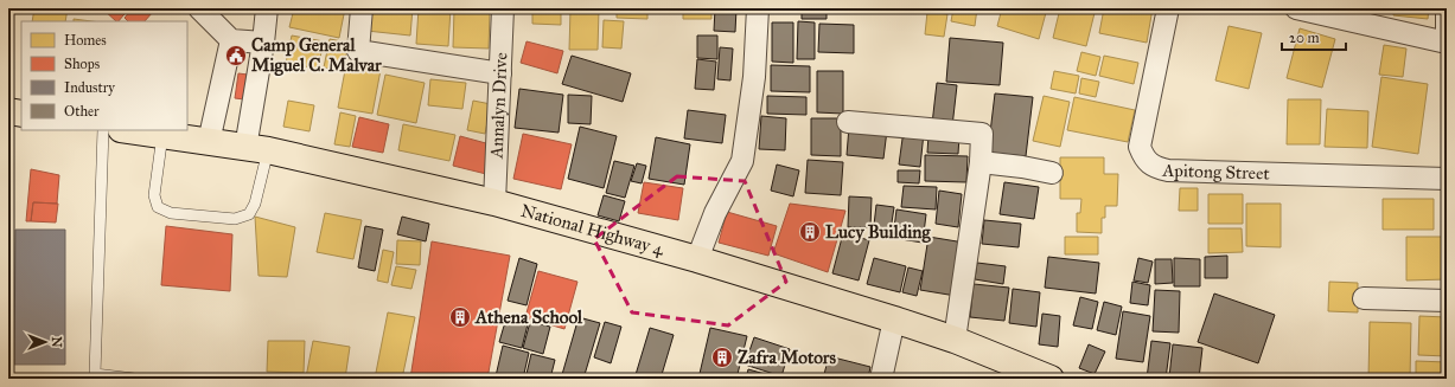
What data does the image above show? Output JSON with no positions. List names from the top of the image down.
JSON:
{
  "streets": {
    "main road": ["National Highway 4"],
    "street": ["Annalyn Drive", "Apitong Street"]
  },
  "crossings": [
    ["Annalyn Drive", "National Highway 4"]
  ],
  "places": {
    "public building": ["Camp General Miguel C. Malvar"],
    "building": ["Lucy Building", "Athena School", "Zafra Motors"]
  },
  "legend": [
    "Homes",
    "Shops",
    "Industry",
    "Other"
  ],
  "scale_bar": "20 m",
  "north": "right"
}
